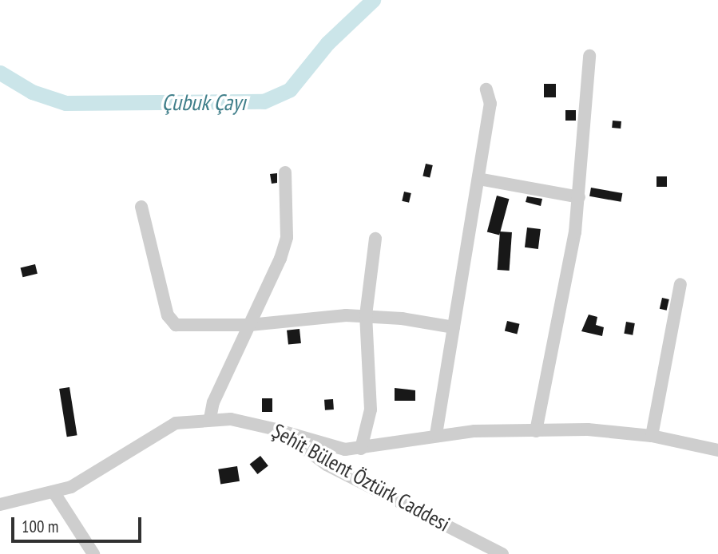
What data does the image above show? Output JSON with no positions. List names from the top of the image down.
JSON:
{
  "streets": {
    "street": ["Şehit Bülent Öztürk Caddesi"]
  },
  "water": ["Çubuk Çayı"],
  "scale_bar": "100 m"
}
